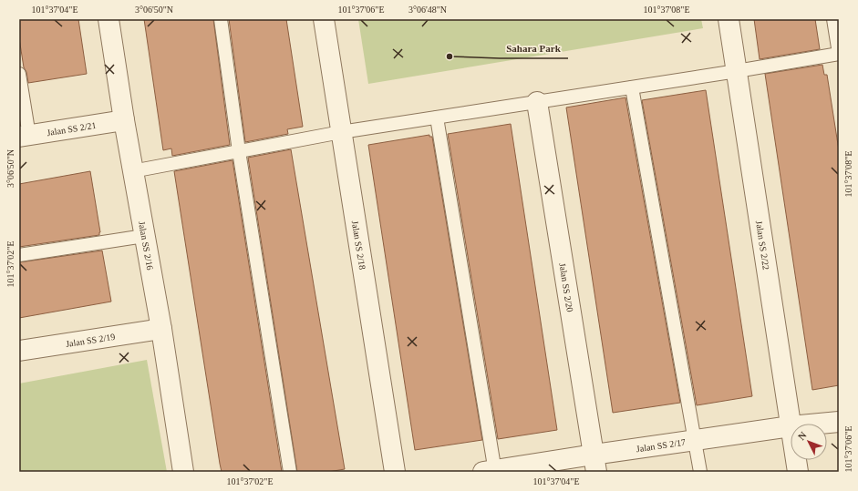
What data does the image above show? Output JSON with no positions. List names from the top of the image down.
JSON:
{
  "streets": {
    "street": [
      "Jalan SS 2/21",
      "Jalan SS 2/16",
      "Jalan SS 2/22",
      "Jalan SS 2/18",
      "Jalan SS 2/20",
      "Jalan SS 2/19",
      "Jalan SS 2/17"
    ]
  },
  "crossings": [
    ["Jalan SS 2/21", "Jalan SS 2/16"],
    ["Jalan SS 2/16", "Jalan SS 2/19"],
    ["Jalan SS 2/22", "Jalan SS 2/17"],
    ["Jalan SS 2/20", "Jalan SS 2/17"]
  ],
  "places": ["Sahara Park"],
  "north": "top left",
  "coordinates": [
    "101°37'04\"E",
    "3°06'50\"N",
    "101°37'06\"E",
    "3°06'48\"N",
    "101°37'08\"E",
    "101°37'02\"E"
  ]
}
